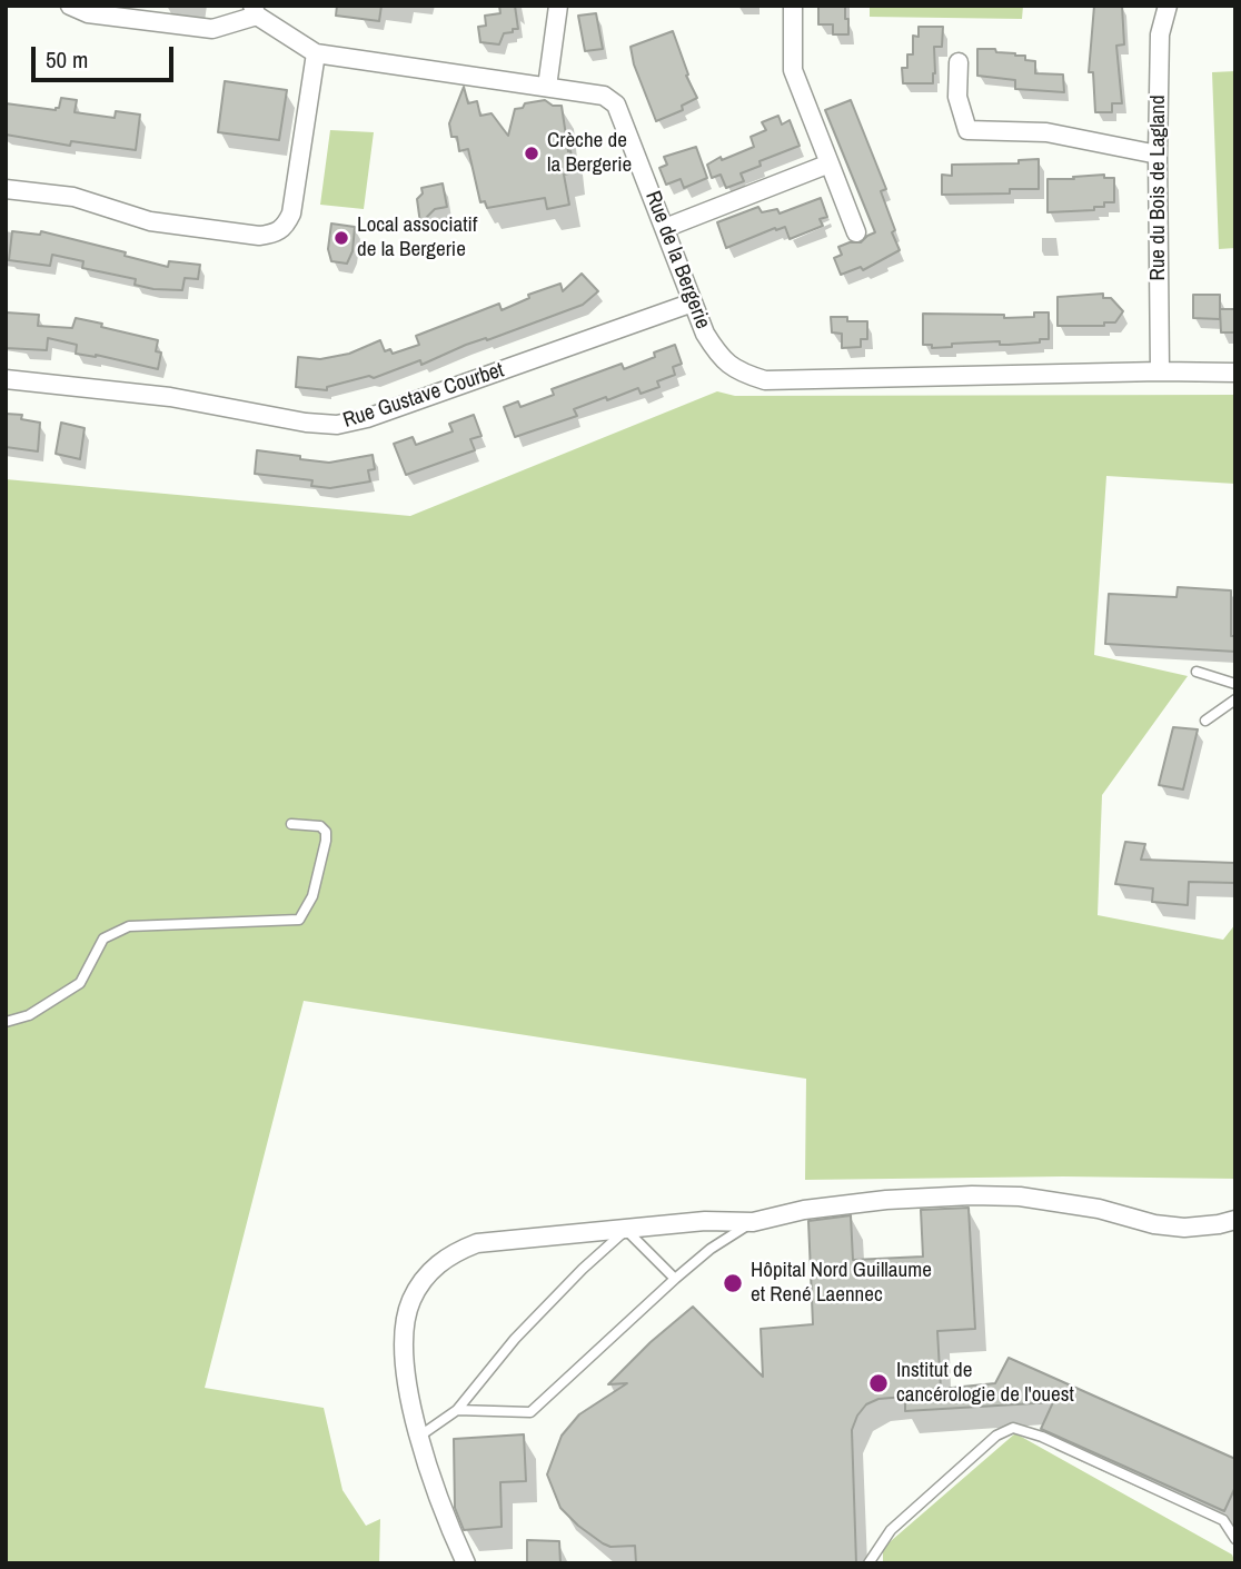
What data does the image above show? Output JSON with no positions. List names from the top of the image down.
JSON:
{
  "streets": {
    "street": ["Rue du Bois de Lagland", "Rue de la Bergerie", "Rue Gustave Courbet"]
  },
  "crossings": [
    ["Rue du Bois de Lagland", "Rue de la Bergerie"],
    ["Rue de la Bergerie", "Rue Gustave Courbet"]
  ],
  "places": [
    "Crèche de la Bergerie",
    "Local associatif de la Bergerie",
    "Hôpital Nord Guillaume et René Laennec",
    "Institut de cancérologie de l'ouest"
  ],
  "scale_bar": "50 m"
}
